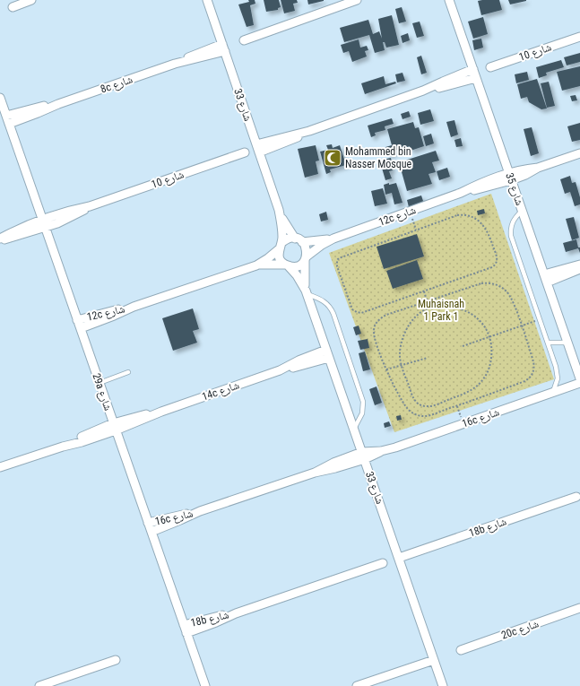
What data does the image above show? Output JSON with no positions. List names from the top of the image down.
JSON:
{
  "streets": {
    "street": [
      "شارع 10",
      "8c شارع",
      "شارع 33",
      "شارع 35",
      "12c شارع",
      "14c شارع",
      "29a شارع",
      "16c شارع",
      "18b شارع",
      "20c شارع"
    ]
  },
  "crossings": [
    ["شارع 10", "29a شارع"],
    ["8c شارع", "شارع 33"],
    ["8c شارع", "29a شارع"],
    ["شارع 33", "12c شارع"],
    ["شارع 33", "14c شارع"],
    ["شارع 33", "16c شارع"],
    ["شارع 33", "18b شارع"],
    ["شارع 35", "12c شارع"],
    ["12c شارع", "29a شارع"],
    ["14c شارع", "29a شارع"],
    ["29a شارع", "16c شارع"],
    ["29a شارع", "18b شارع"]
  ],
  "parks": ["Muhaisnah 1 Park 1"],
  "places": {
    "mosque": ["Mohammed bin Nasser Mosque"]
  }
}
